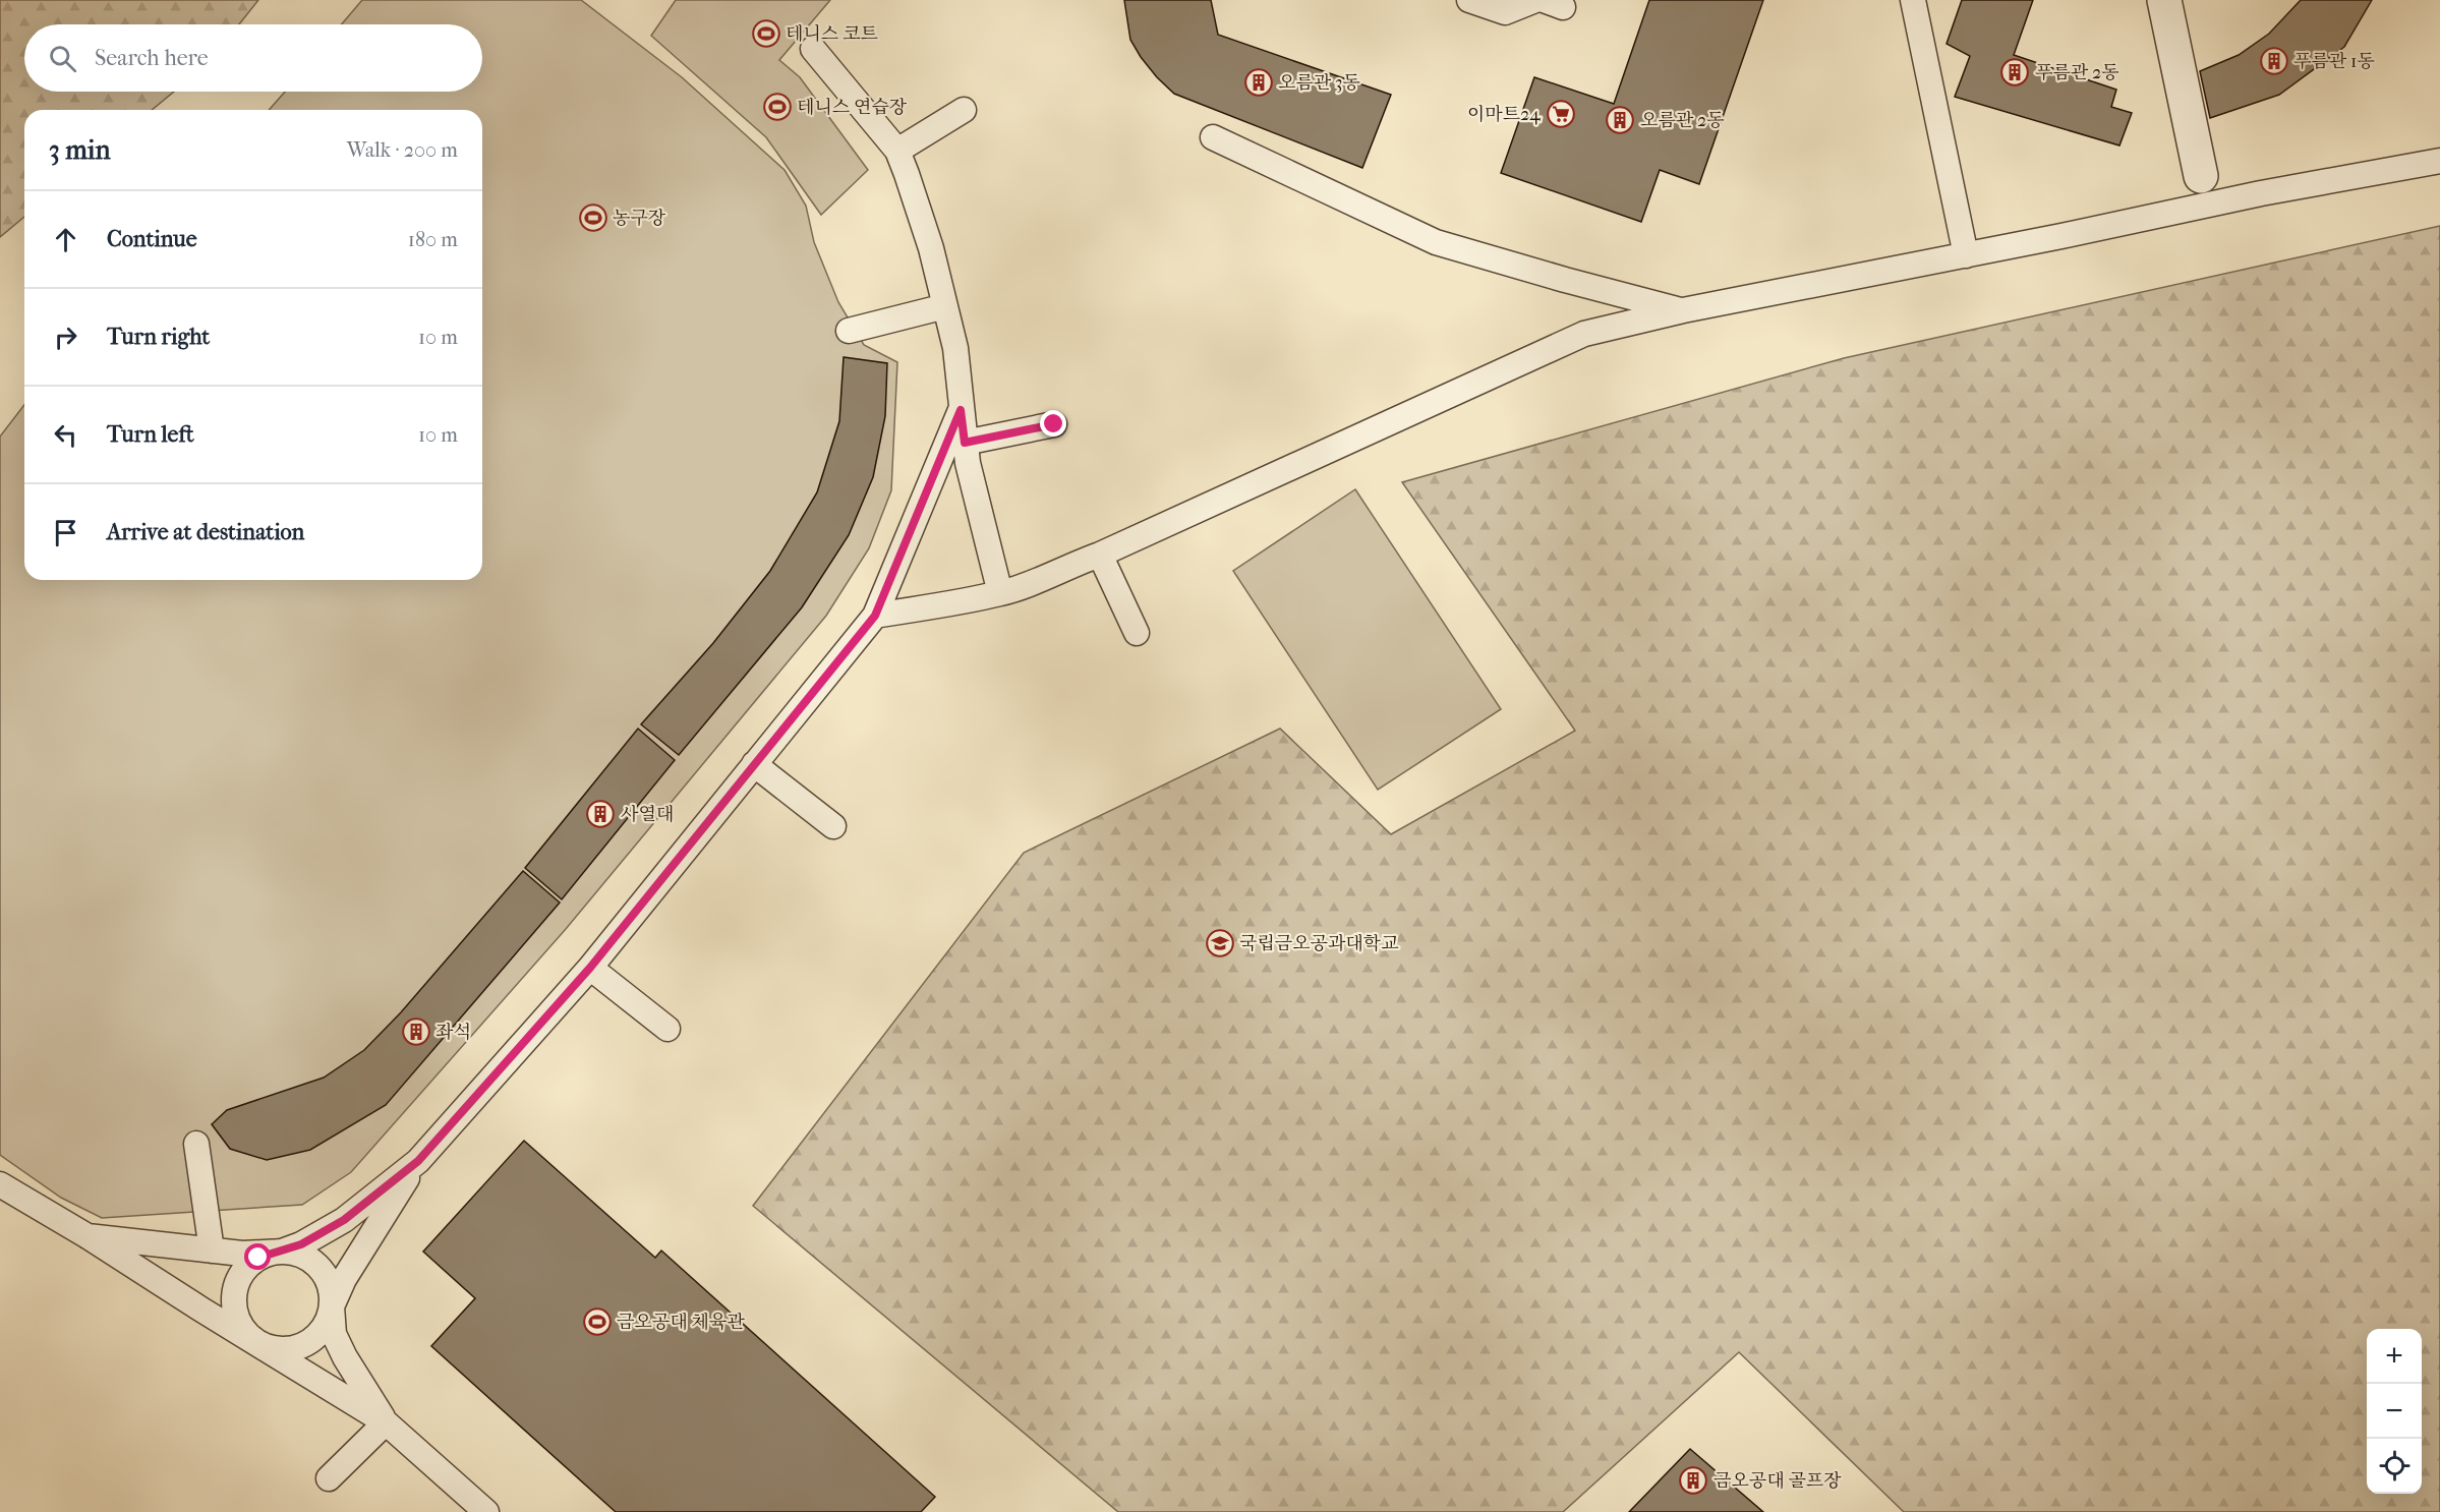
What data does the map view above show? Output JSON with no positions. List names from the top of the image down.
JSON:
{
  "places": {
    "sports": [
      "테니스 코트",
      "테니스 연습장",
      "농구장",
      "금오공대 체육관"
    ],
    "building": [
      "푸름관 1동",
      "푸름관 2동",
      "오름관 3동",
      "오름관 2동",
      "사열대",
      "좌석",
      "금오공대 골프장"
    ],
    "supermarket": ["이마트24"],
    "school or university": ["국립금오공과대학교"]
  },
  "page": {
    "search": "Search here",
    "heading": ["3 min", "Walk · 200 m"],
    "list": [
      ["Continue", "180 m"],
      ["Turn right", "10 m"],
      ["Turn left", "10 m"],
      "Arrive at destination"
    ],
    "map_buttons": ["+", "−"]
  }
}
